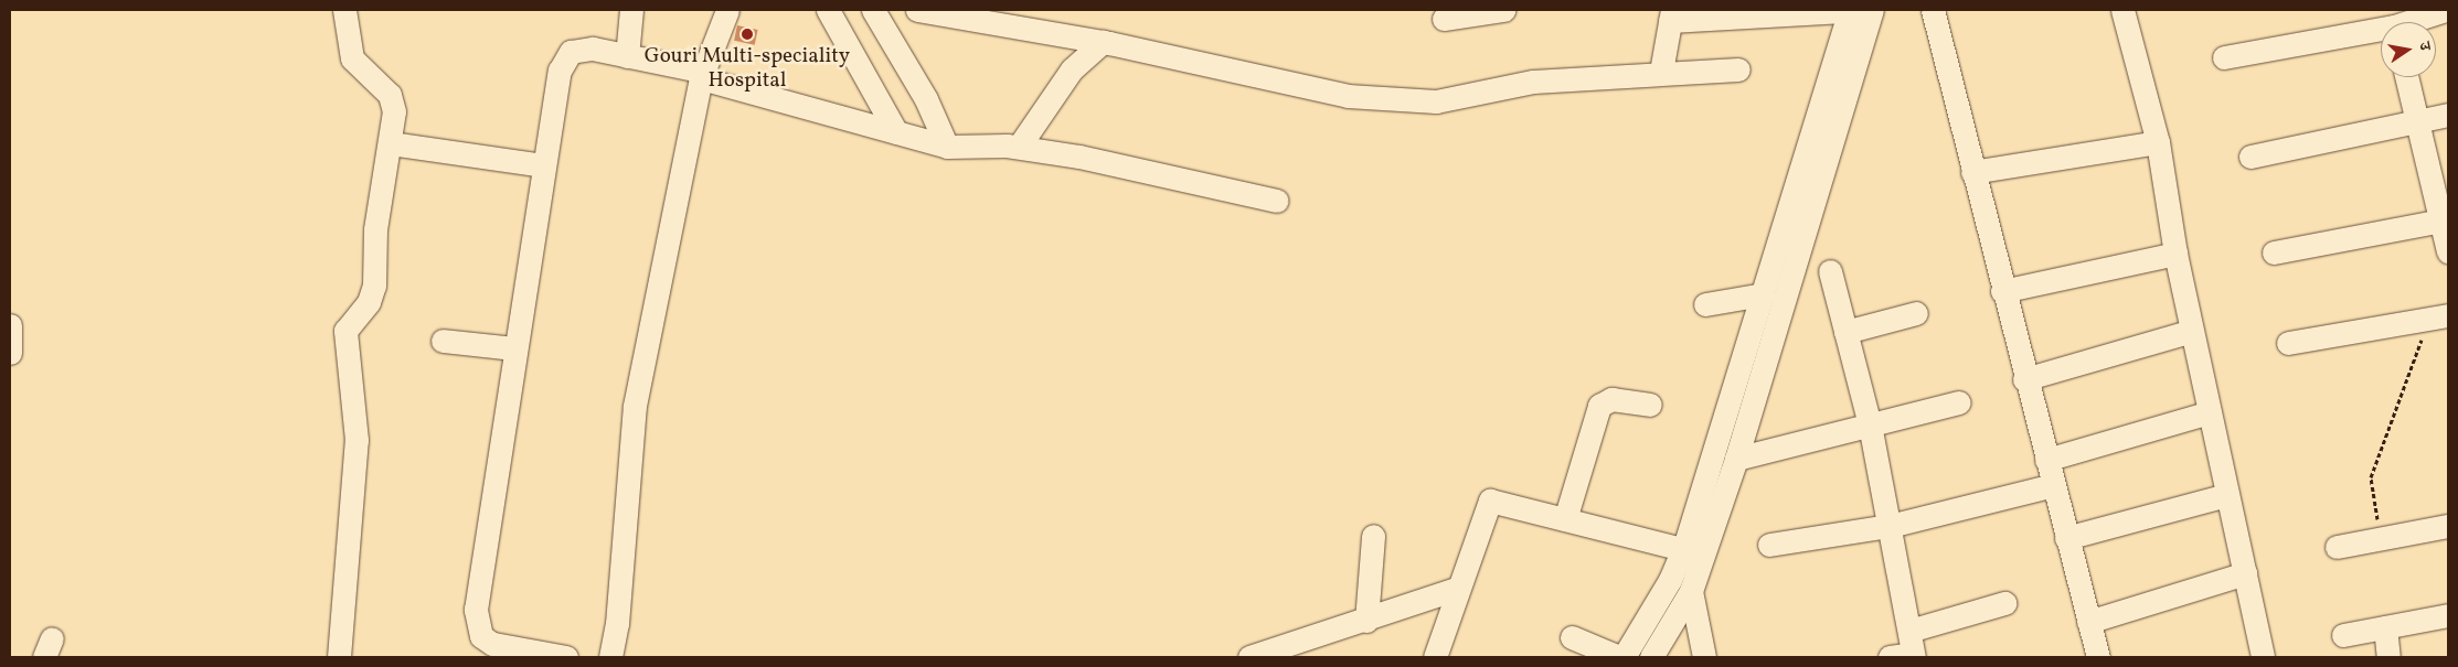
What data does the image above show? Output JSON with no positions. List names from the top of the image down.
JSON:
{
  "places": ["Gouri Multi-speciality Hospital"],
  "north": "right"
}
